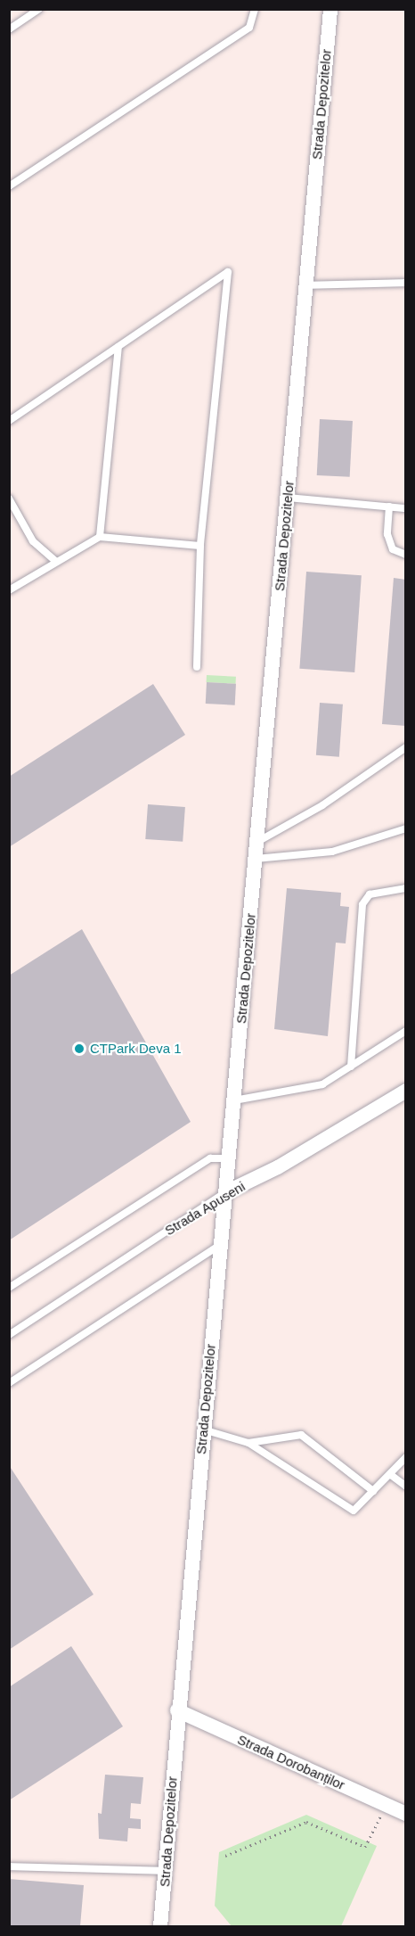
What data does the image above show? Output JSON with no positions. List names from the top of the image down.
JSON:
{
  "streets": {
    "street": ["Strada Depozitelor", "Strada Apuseni", "Strada Dorobanților"]
  },
  "crossings": [
    ["Strada Depozitelor", "Strada Apuseni"],
    ["Strada Depozitelor", "Strada Dorobanților"]
  ],
  "places": ["CTPark Deva 1"]
}
